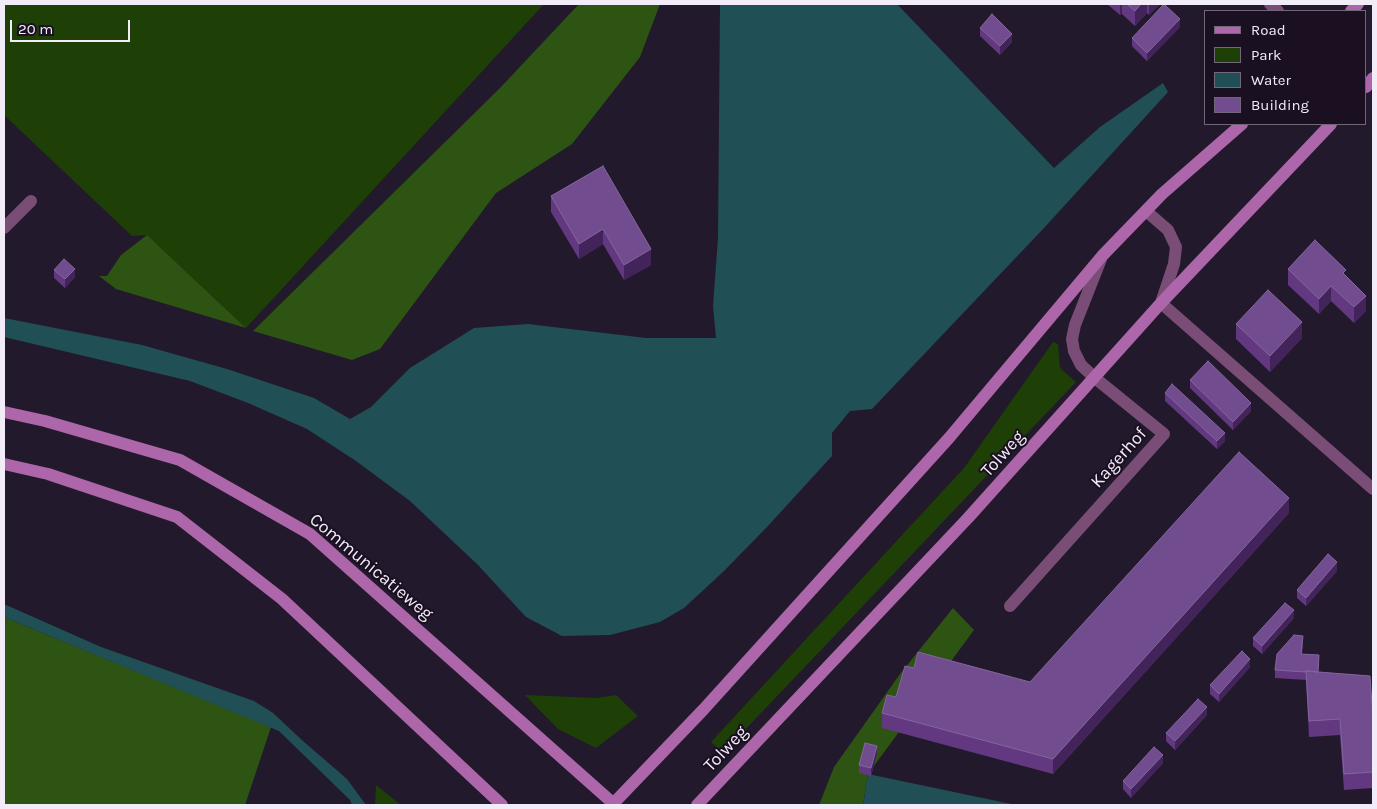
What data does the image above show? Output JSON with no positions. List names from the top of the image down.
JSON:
{
  "streets": {
    "main road": ["Tolweg", "Communicatieweg"],
    "street": ["Kagerhof"]
  },
  "crossings": [
    ["Tolweg", "Kagerhof"]
  ],
  "legend": [
    "Road",
    "Park",
    "Water",
    "Building"
  ],
  "scale_bar": "20 m"
}
